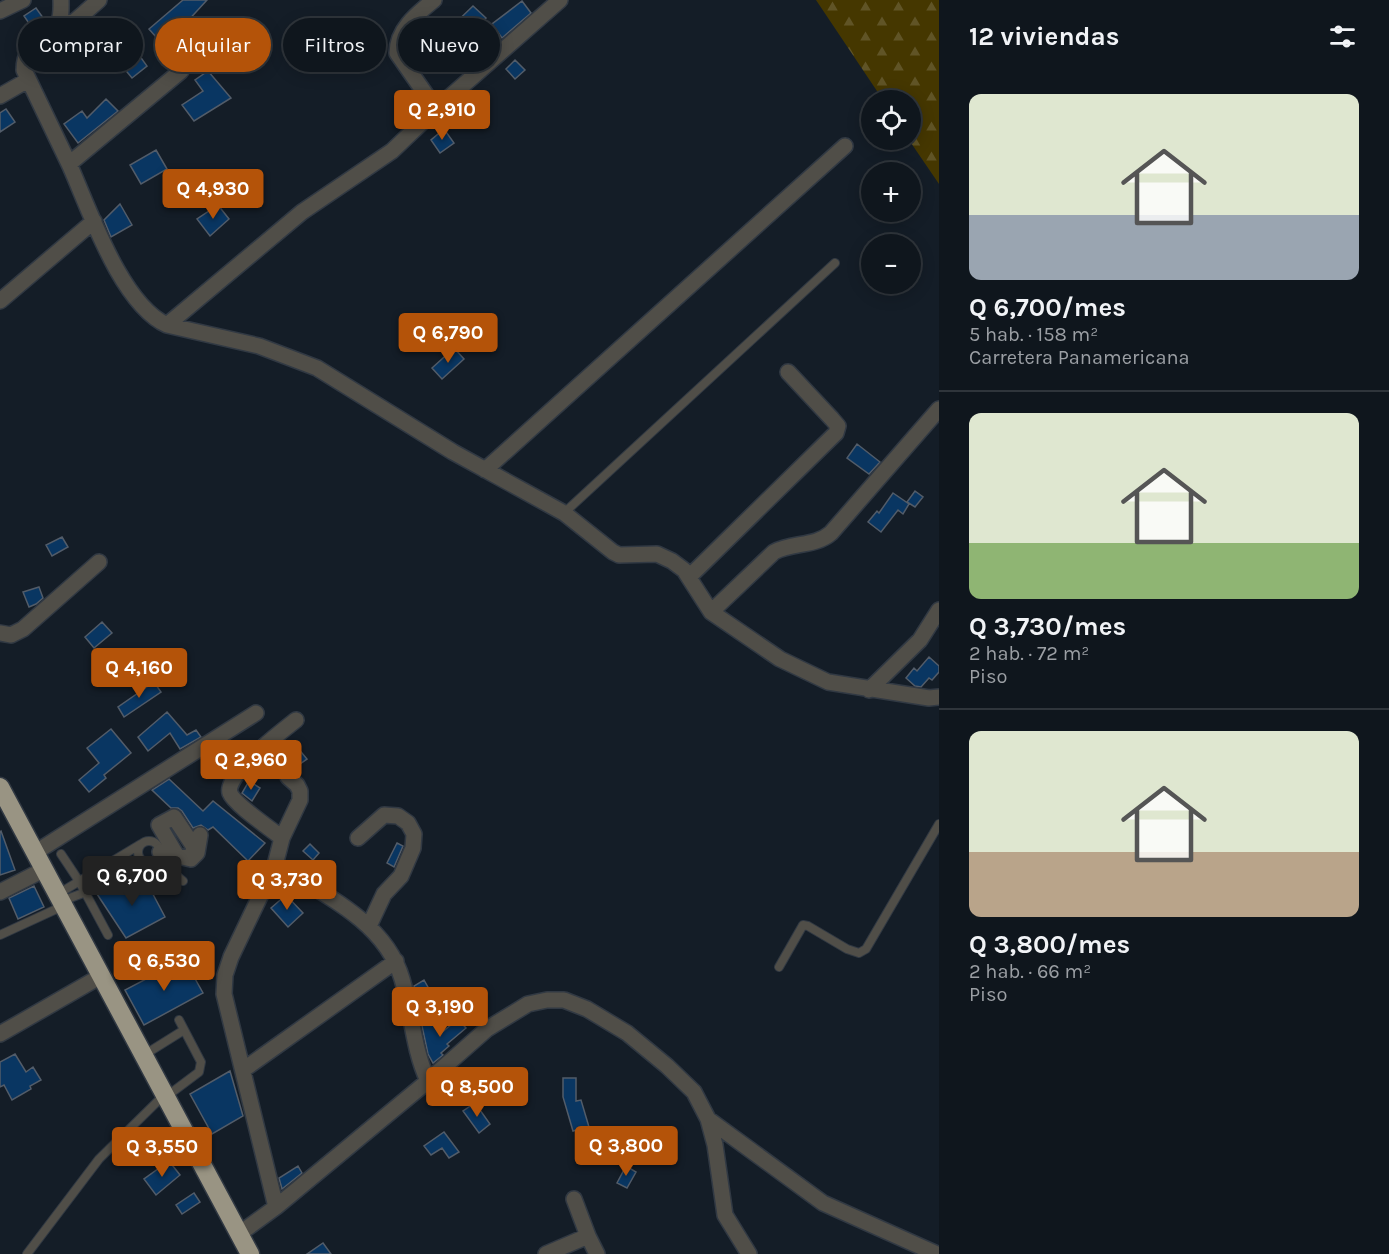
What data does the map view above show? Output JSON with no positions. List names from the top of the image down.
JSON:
{
  "page": {
    "heading": "12 viviendas",
    "chip": [
      "Comprar",
      "Alquilar",
      "Filtros",
      "Nuevo"
    ],
    "list": [
      {
        "name": "Q 6,700/mes",
        "note": "5 hab. · 158 m² · Carretera Panamericana"
      },
      {
        "name": "Q 3,730/mes",
        "note": "2 hab. · 72 m² · Piso"
      },
      {
        "name": "Q 3,800/mes",
        "note": "2 hab. · 66 m² · Piso"
      }
    ],
    "map_buttons": ["+", "−"],
    "price": [
      "Q 2,910",
      "Q 4,930",
      "Q 6,790",
      "Q 4,160",
      "Q 2,960",
      "Q 6,700",
      "Q 3,730",
      "Q 6,530",
      "Q 3,190",
      "Q 8,500",
      "Q 3,800",
      "Q 3,550"
    ]
  }
}
